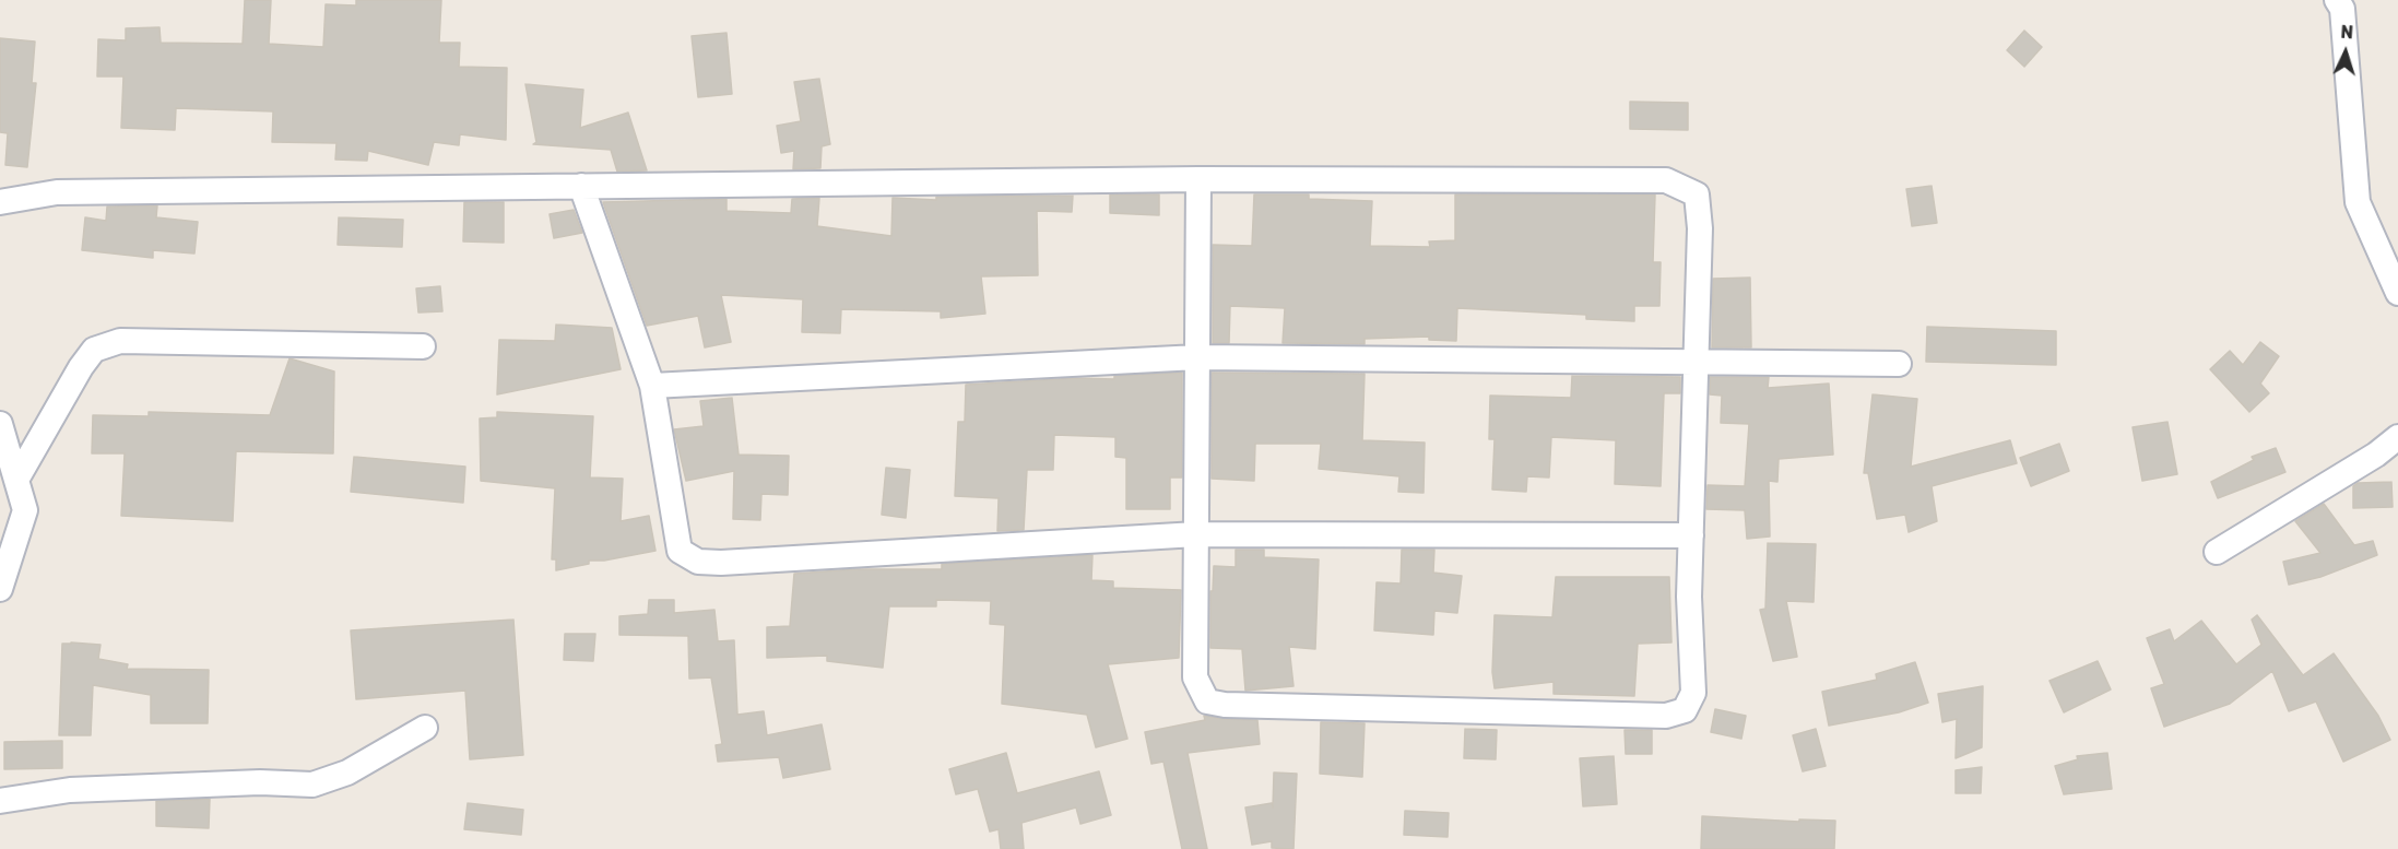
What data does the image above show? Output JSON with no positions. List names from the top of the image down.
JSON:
{
  "north": "top"
}
